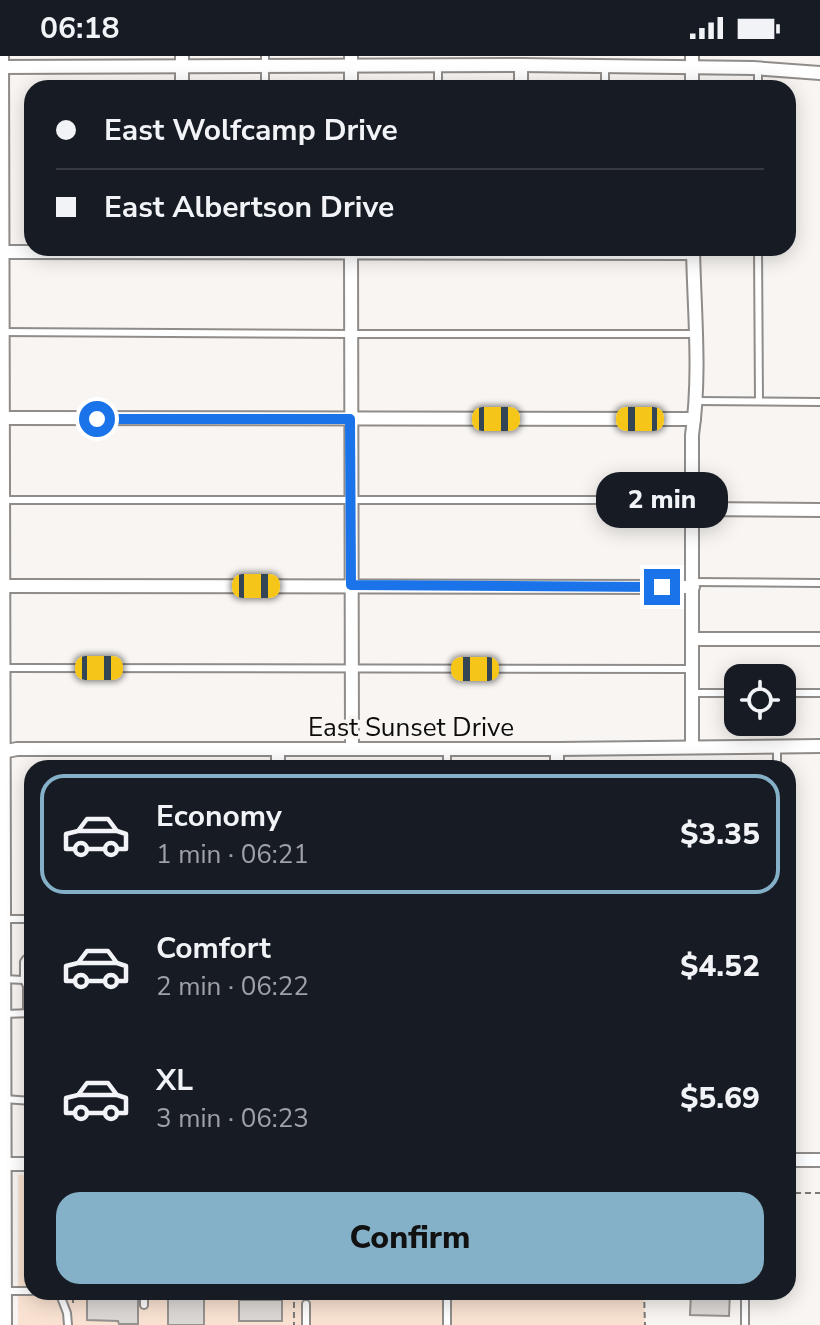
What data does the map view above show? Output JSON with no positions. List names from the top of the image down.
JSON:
{
  "streets": {
    "street": ["East Sunset Drive"]
  },
  "page": {
    "status": "06:18",
    "banner": ["East Wolfcamp Drive", "East Albertson Drive"],
    "bubble": "2 min",
    "list": [
      {
        "name": "Economy",
        "note": "1 min · 06:21",
        "value": "$3.35"
      },
      {
        "name": "Comfort",
        "note": "2 min · 06:22",
        "value": "$4.52"
      },
      {
        "name": "XL",
        "note": "3 min · 06:23",
        "value": "$5.69"
      }
    ],
    "buttons": "Confirm"
  }
}
